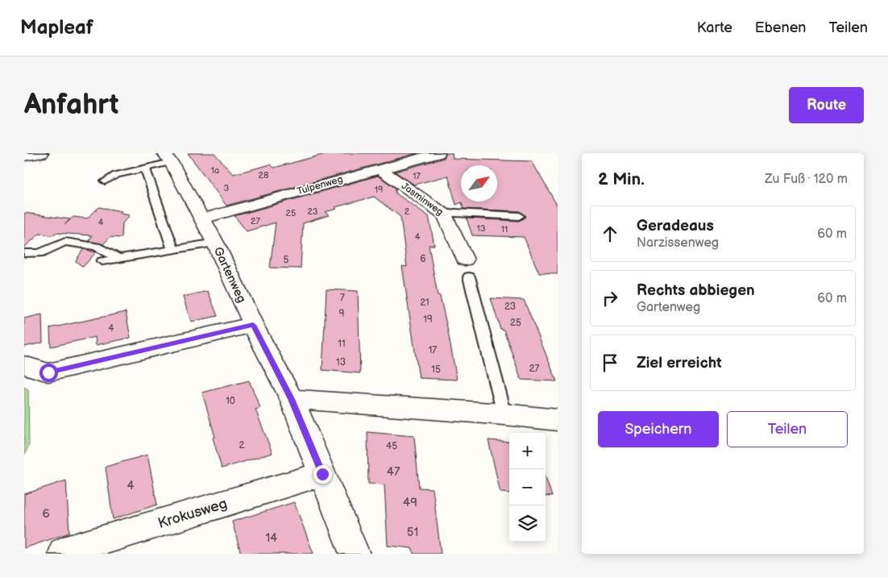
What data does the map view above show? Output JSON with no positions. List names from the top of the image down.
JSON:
{
  "streets": {
    "street": [
      "Tulpenweg",
      "Jasminweg",
      "Gartenweg",
      "Krokusweg"
    ]
  },
  "crossings": [
    ["Tulpenweg", "Jasminweg"],
    ["Tulpenweg", "Gartenweg"],
    ["Gartenweg", "Krokusweg"]
  ],
  "house_numbers": [
    "1a",
    "28",
    "17",
    "3",
    "19",
    "23",
    "2",
    "25",
    "27",
    "4",
    "13",
    "11",
    "4",
    "6",
    "5",
    "7",
    "21",
    "23",
    "9",
    "19",
    "25",
    "4",
    "11",
    "17",
    "13",
    "27",
    "15",
    "10",
    "2",
    "45",
    "47",
    "4",
    "49",
    "6",
    "51",
    "14"
  ],
  "north": "top right",
  "page": {
    "header": "Mapleaf",
    "nav": ["Karte", "Ebenen", "Teilen"],
    "buttons": [
      "Route",
      ["Speichern", "Teilen"]
    ],
    "title": "Anfahrt",
    "heading": ["2 Min.", "Zu Fuß · 120 m"],
    "list": [
      ["Geradeaus", "Narzissenweg", "60 m"],
      ["Rechts abbiegen", "Gartenweg", "60 m"],
      "Ziel erreicht"
    ],
    "map_buttons": ["+", "−"]
  }
}
